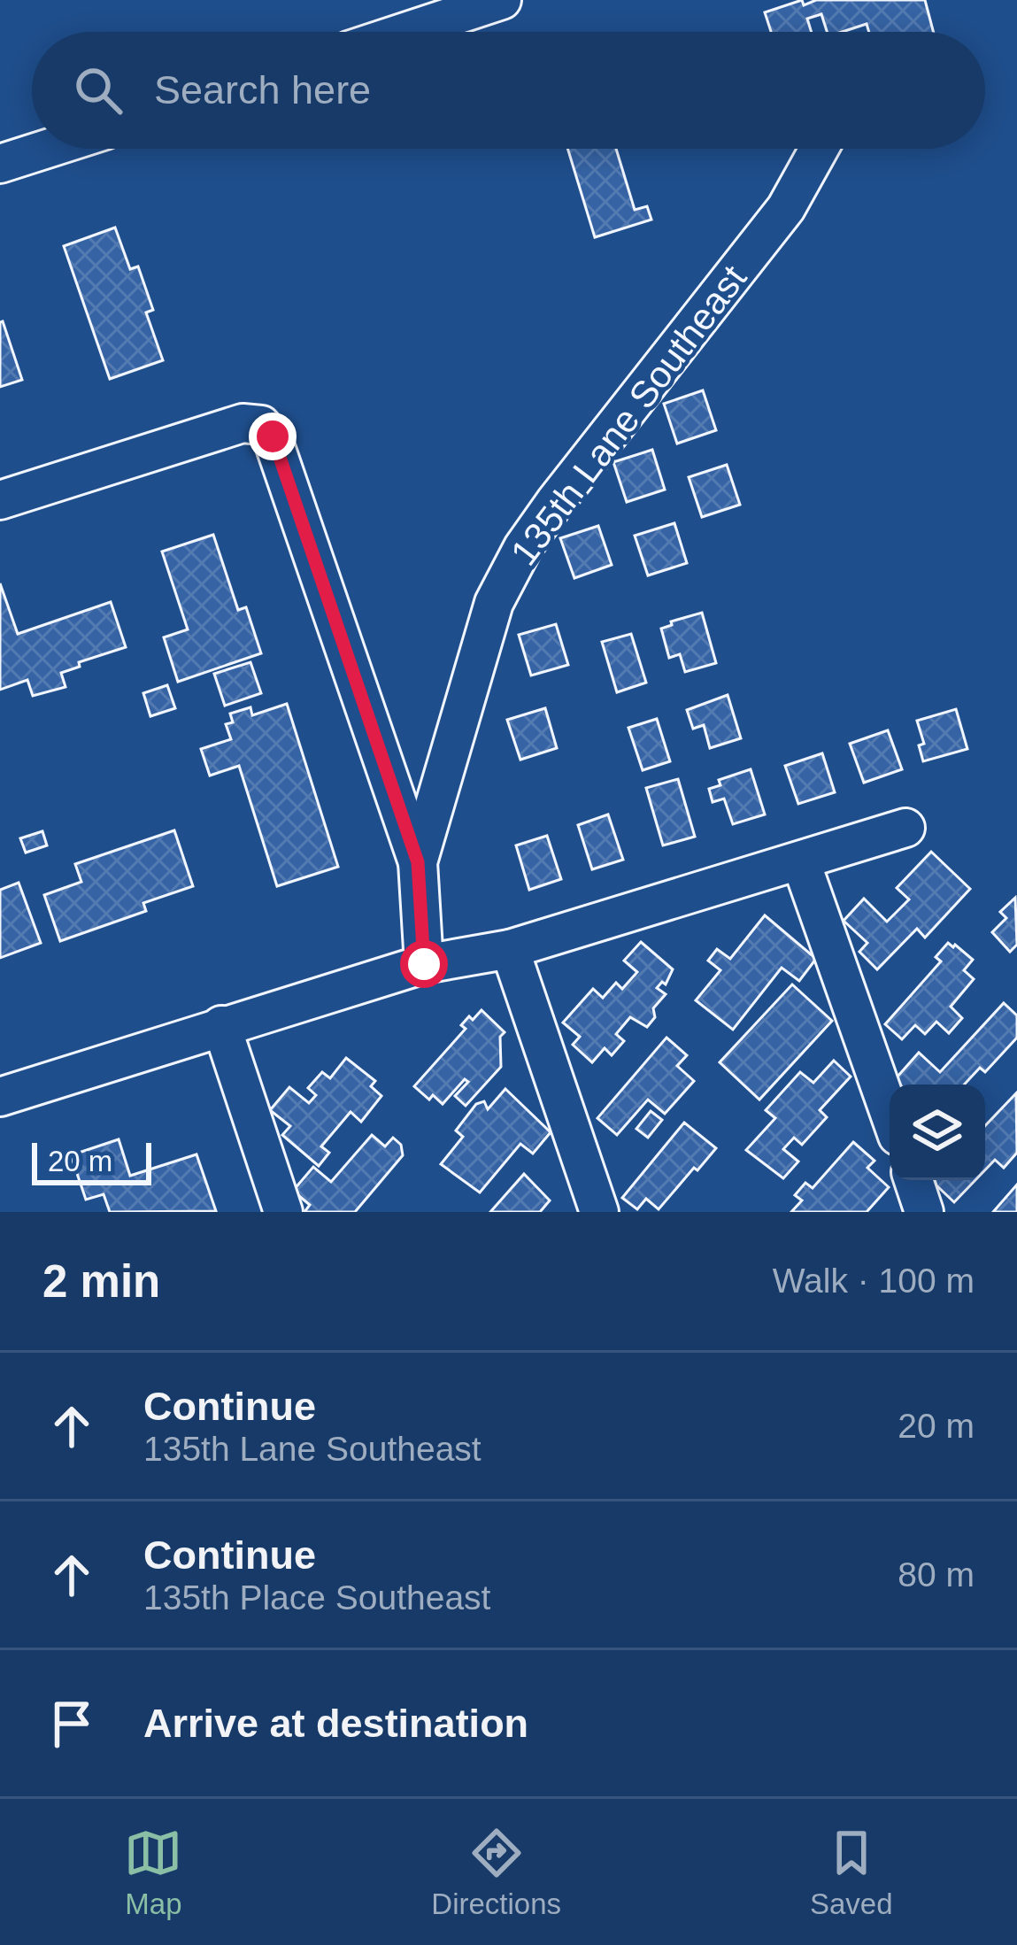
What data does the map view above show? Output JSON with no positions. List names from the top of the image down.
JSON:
{
  "streets": {
    "street": ["135th Lane Southeast"]
  },
  "scale_bar": "20 m",
  "page": {
    "search": "Search here",
    "scale": "20 m",
    "heading": ["2 min", "Walk · 100 m"],
    "list": [
      ["Continue", "135th Lane Southeast", "20 m"],
      ["Continue", "135th Place Southeast", "80 m"],
      "Arrive at destination"
    ],
    "nav": ["Map", "Directions", "Saved"]
  }
}
